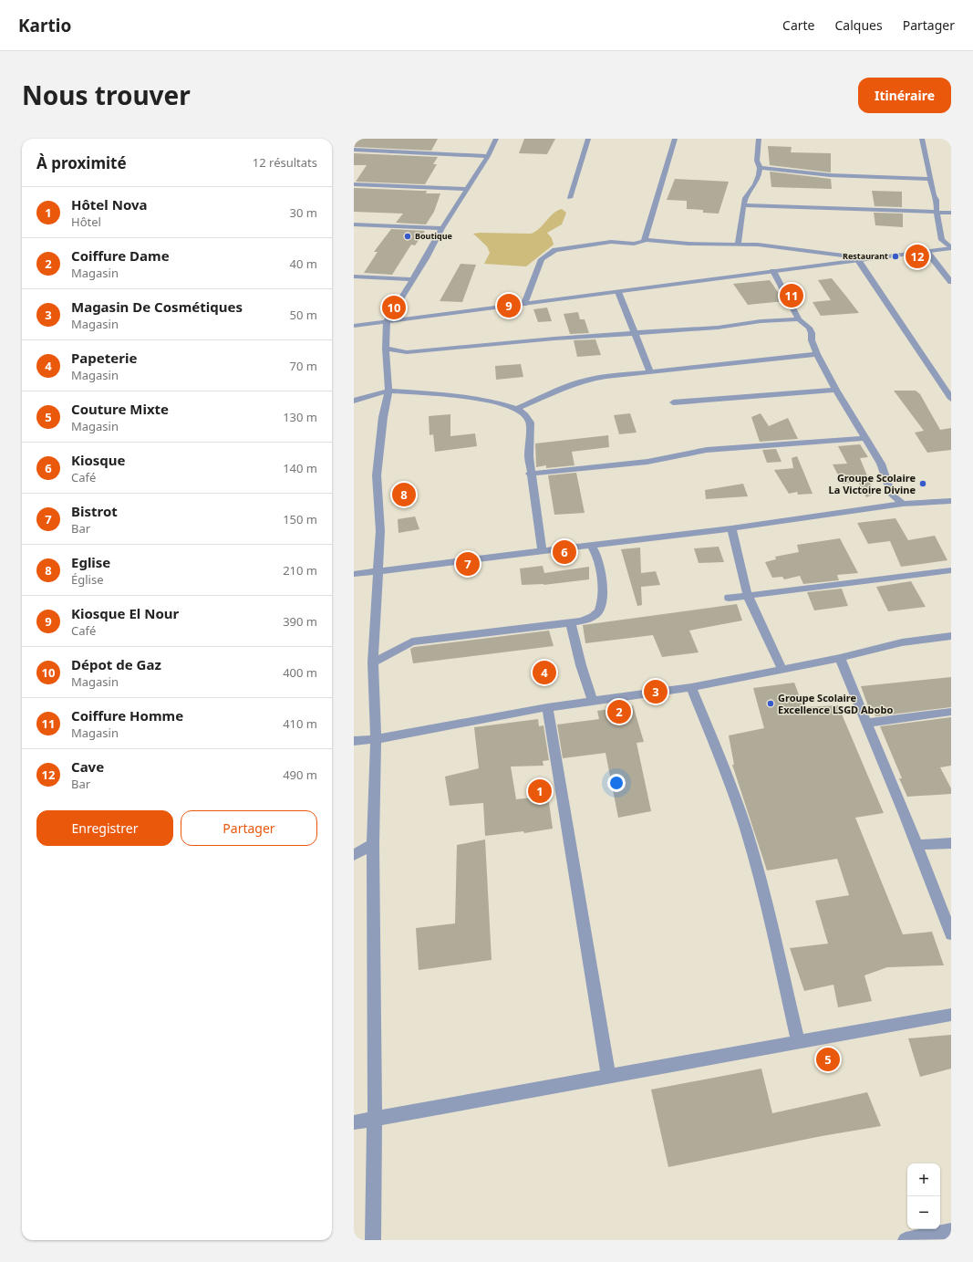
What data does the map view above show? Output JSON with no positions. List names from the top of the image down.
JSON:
{
  "places": [
    "Boutique",
    "Restaurant",
    "Groupe Scolaire La Victoire Divine",
    "Groupe Scolaire Excellence LSGD Abobo"
  ],
  "page": {
    "header": "Kartio",
    "nav": ["Carte", "Calques", "Partager"],
    "title": "Nous trouver",
    "buttons": [
      "Itinéraire",
      ["Enregistrer", "Partager"]
    ],
    "heading": ["À proximité", "12 résultats"],
    "list": [
      {
        "mark": "1",
        "name": "Hôtel Nova",
        "note": "Hôtel",
        "value": "30 m"
      },
      {
        "mark": "2",
        "name": "Coiffure Dame",
        "note": "Magasin",
        "value": "40 m"
      },
      {
        "mark": "3",
        "name": "Magasin De Cosmétiques",
        "note": "Magasin",
        "value": "50 m"
      },
      {
        "mark": "4",
        "name": "Papeterie",
        "note": "Magasin",
        "value": "70 m"
      },
      {
        "mark": "5",
        "name": "Couture Mixte",
        "note": "Magasin",
        "value": "130 m"
      },
      {
        "mark": "6",
        "name": "Kiosque",
        "note": "Café",
        "value": "140 m"
      },
      {
        "mark": "7",
        "name": "Bistrot",
        "note": "Bar",
        "value": "150 m"
      },
      {
        "mark": "8",
        "name": "Eglise",
        "note": "Église",
        "value": "210 m"
      },
      {
        "mark": "9",
        "name": "Kiosque El Nour",
        "note": "Café",
        "value": "390 m"
      },
      {
        "mark": "10",
        "name": "Dépot de Gaz",
        "note": "Magasin",
        "value": "400 m"
      },
      {
        "mark": "11",
        "name": "Coiffure Homme",
        "note": "Magasin",
        "value": "410 m"
      },
      {
        "mark": "12",
        "name": "Cave",
        "note": "Bar",
        "value": "490 m"
      }
    ],
    "pins": [
      "12",
      "11",
      "9",
      "10",
      "8",
      "6",
      "7",
      "4",
      "3",
      "2",
      "1",
      "5"
    ],
    "map_buttons": ["+", "−"]
  }
}
